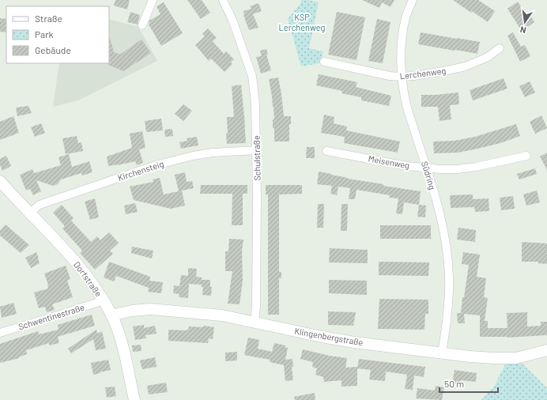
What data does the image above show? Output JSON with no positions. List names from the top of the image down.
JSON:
{
  "streets": {
    "street": [
      "Lerchenweg",
      "Schulstraße",
      "Meisenweg",
      "Kirchensteig",
      "Südring",
      "Dorfstraße",
      "Schwentinestraße",
      "Klingenbergstraße"
    ]
  },
  "crossings": [
    ["Lerchenweg", "Südring"],
    ["Schulstraße", "Kirchensteig"],
    ["Schulstraße", "Klingenbergstraße"],
    ["Meisenweg", "Südring"],
    ["Kirchensteig", "Dorfstraße"],
    ["Südring", "Klingenbergstraße"],
    ["Dorfstraße", "Schwentinestraße"],
    ["Dorfstraße", "Klingenbergstraße"]
  ],
  "parks": ["KSP Lerchenweg"],
  "legend": ["Straße", "Park", "Gebäude"],
  "scale_bar": "50 m",
  "north": "bottom"
}
